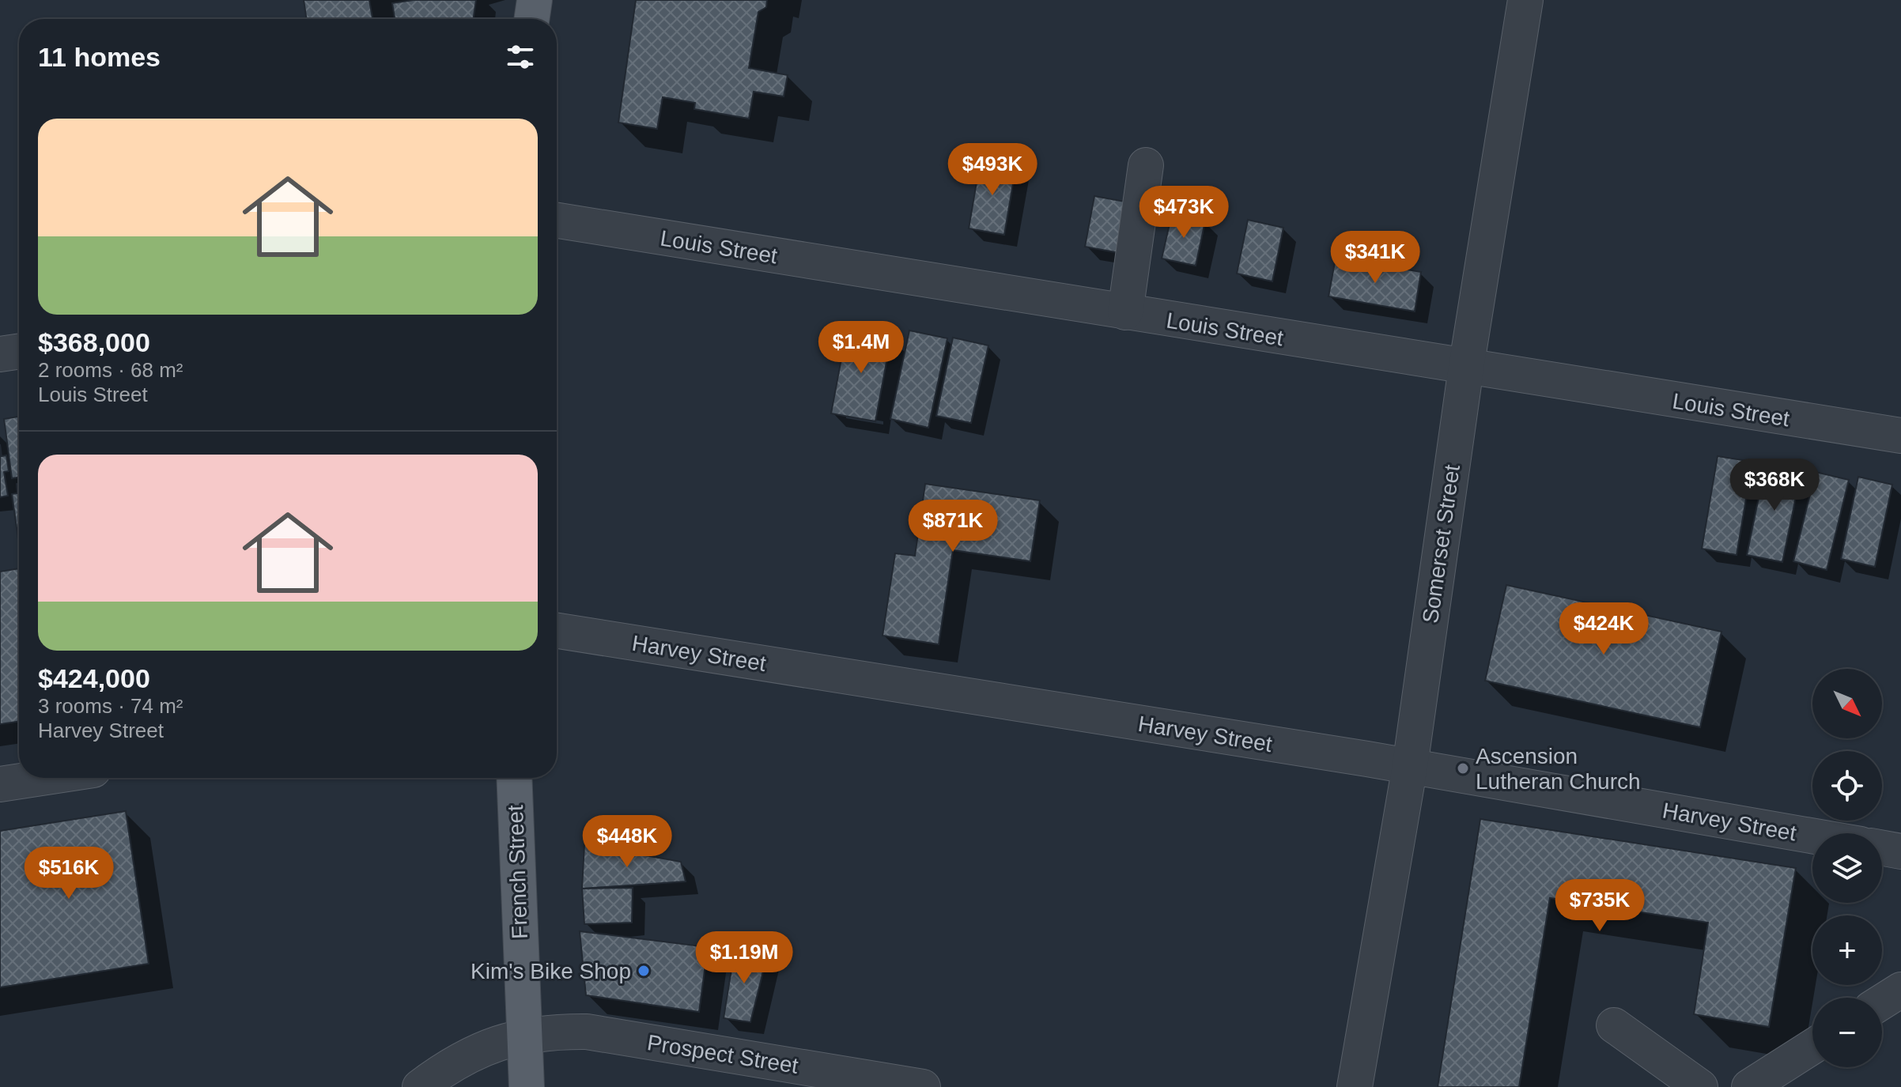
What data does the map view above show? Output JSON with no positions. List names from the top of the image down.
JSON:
{
  "streets": {
    "main road": ["French Street"],
    "street": [
      "Louis Street",
      "Somerset Street",
      "Harvey Street",
      "Prospect Street"
    ]
  },
  "crossings": [
    ["Louis Street", "Somerset Street"],
    ["Somerset Street", "Harvey Street"],
    ["French Street", "Prospect Street"]
  ],
  "places": ["Ascension Lutheran Church", "Kim's Bike Shop"],
  "north": "bottom right",
  "page": {
    "heading": "11 homes",
    "list": [
      {
        "name": "$368,000",
        "note": "2 rooms · 68 m² · Louis Street"
      },
      {
        "name": "$424,000",
        "note": "3 rooms · 74 m² · Harvey Street"
      }
    ],
    "price": [
      "$493K",
      "$473K",
      "$341K",
      "$1.4M",
      "$368K",
      "$871K",
      "$424K",
      "$448K",
      "$516K",
      "$735K",
      "$1.19M"
    ],
    "map_buttons": ["+", "−"]
  }
}
